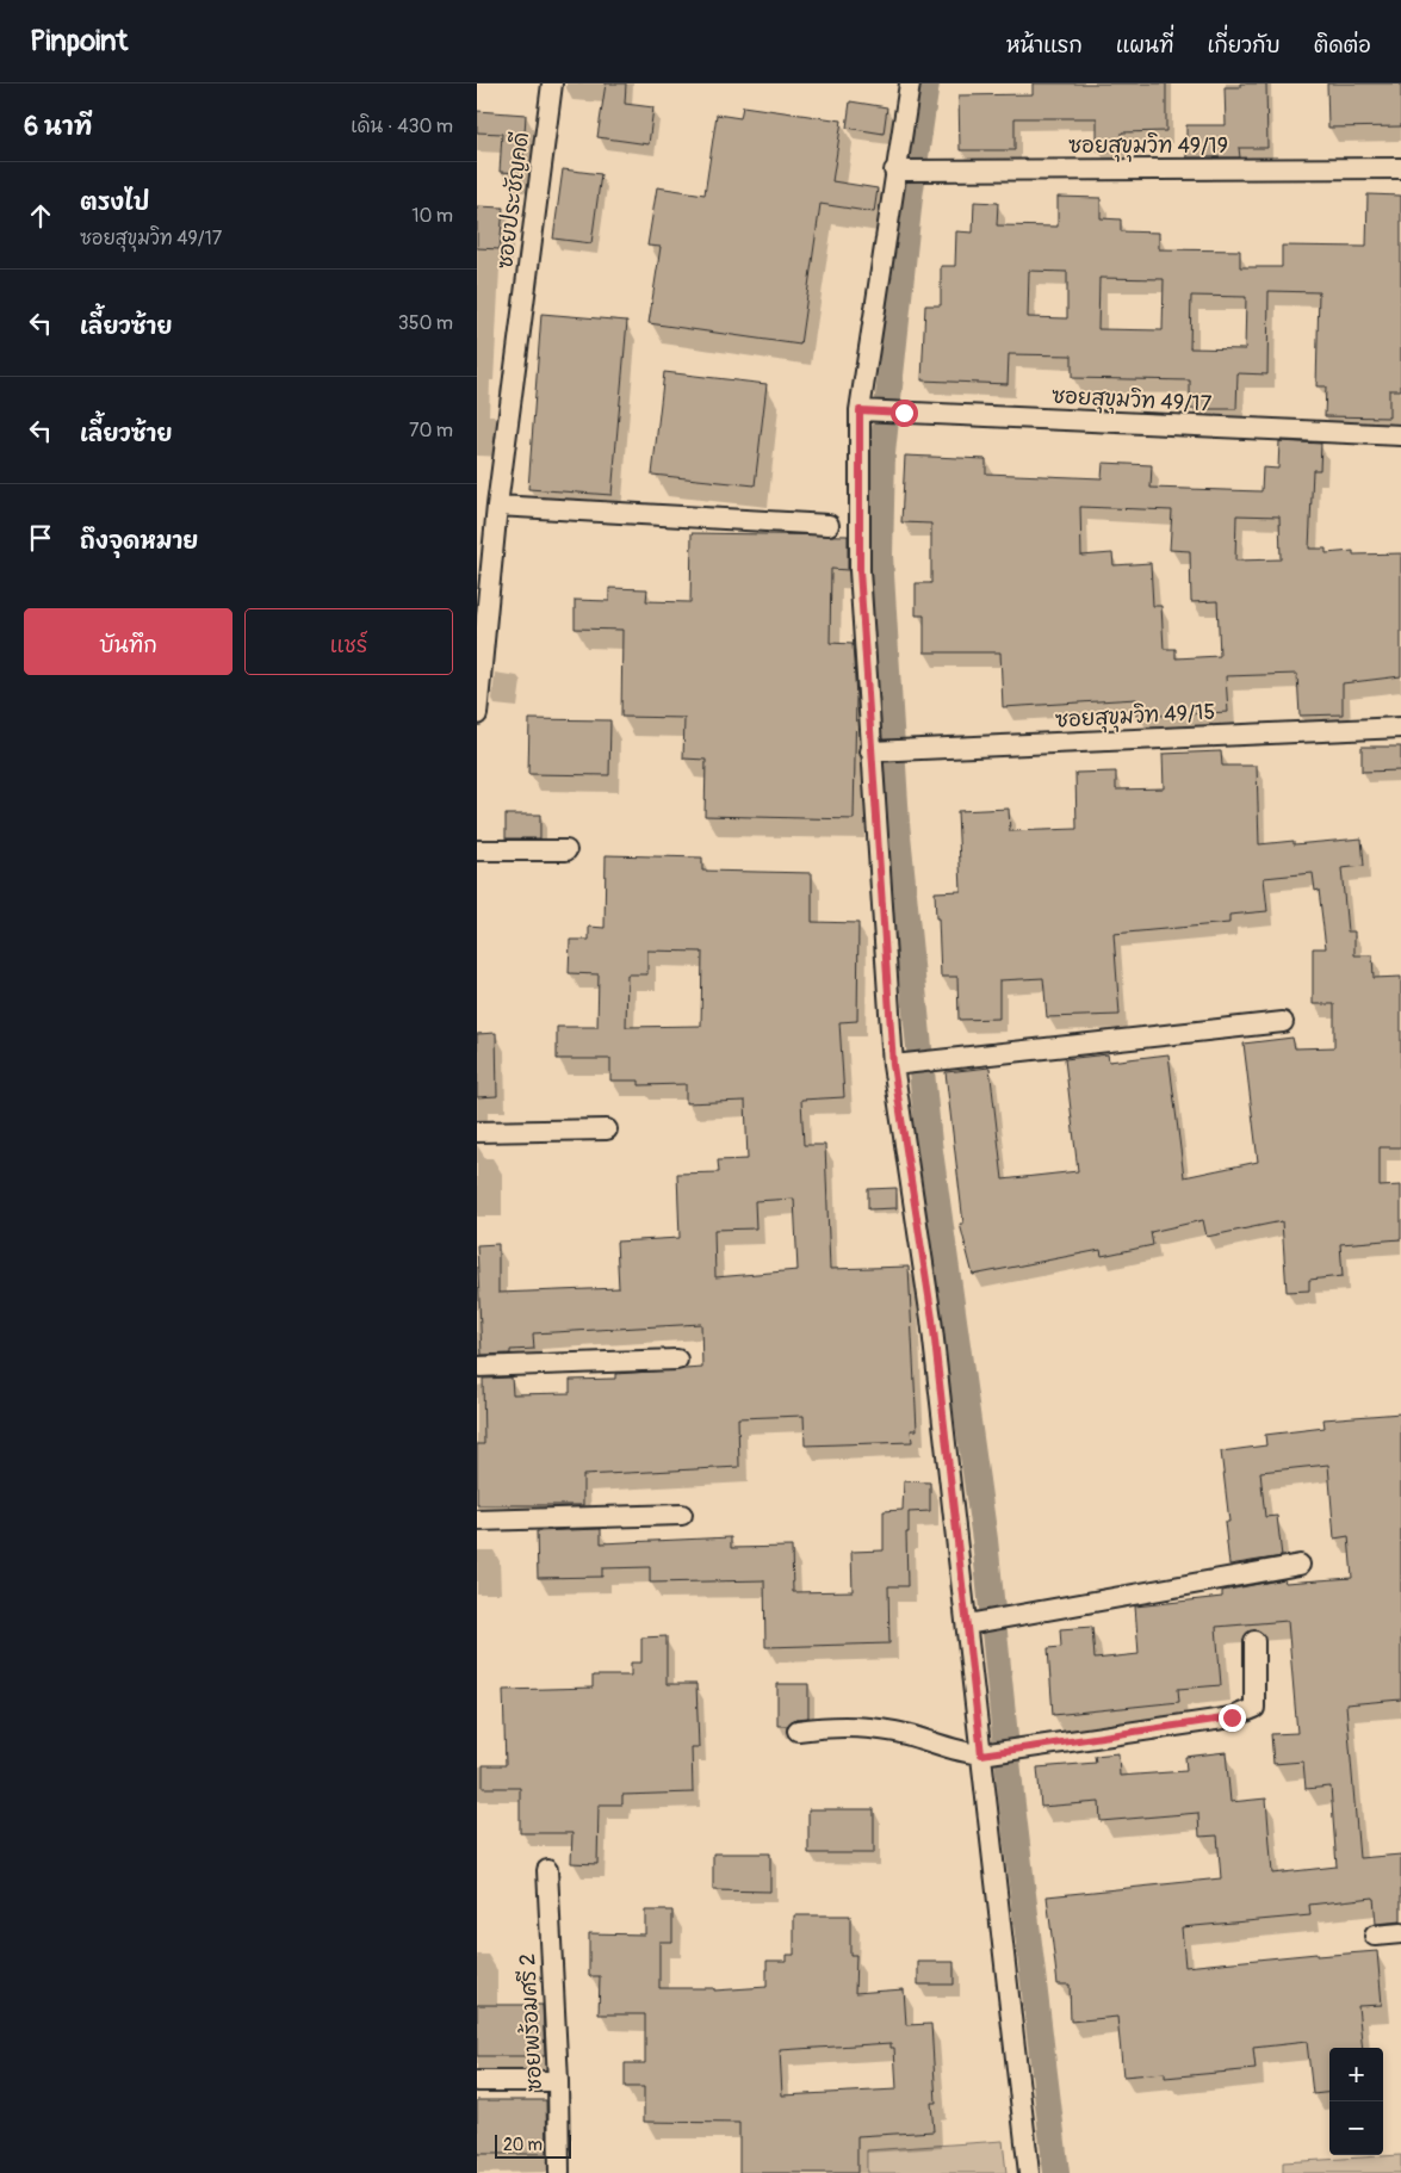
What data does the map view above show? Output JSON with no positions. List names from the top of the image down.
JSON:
{
  "streets": {
    "street": [
      "ซอยสุขุมวิท 49/19",
      "ซอยประชัญคดี",
      "ซอยสุขุมวิท 49/17",
      "ซอยสุขุมวิท 49/15",
      "ซอยพร้อมศรี 2"
    ]
  },
  "scale_bar": "20 m",
  "page": {
    "header": "Pinpoint",
    "nav": [
      "หน้าแรก",
      "แผนที่",
      "เกี่ยวกับ",
      "ติดต่อ"
    ],
    "heading": ["6 นาที", "เดิน · 430 m"],
    "list": [
      ["ตรงไป", "ซอยสุขุมวิท 49/17", "10 m"],
      ["เลี้ยวซ้าย", "350 m"],
      ["เลี้ยวซ้าย", "70 m"],
      "ถึงจุดหมาย"
    ],
    "buttons": ["บันทึก", "แชร์"],
    "map_buttons": ["+", "−"],
    "scale": "20 m"
  }
}
